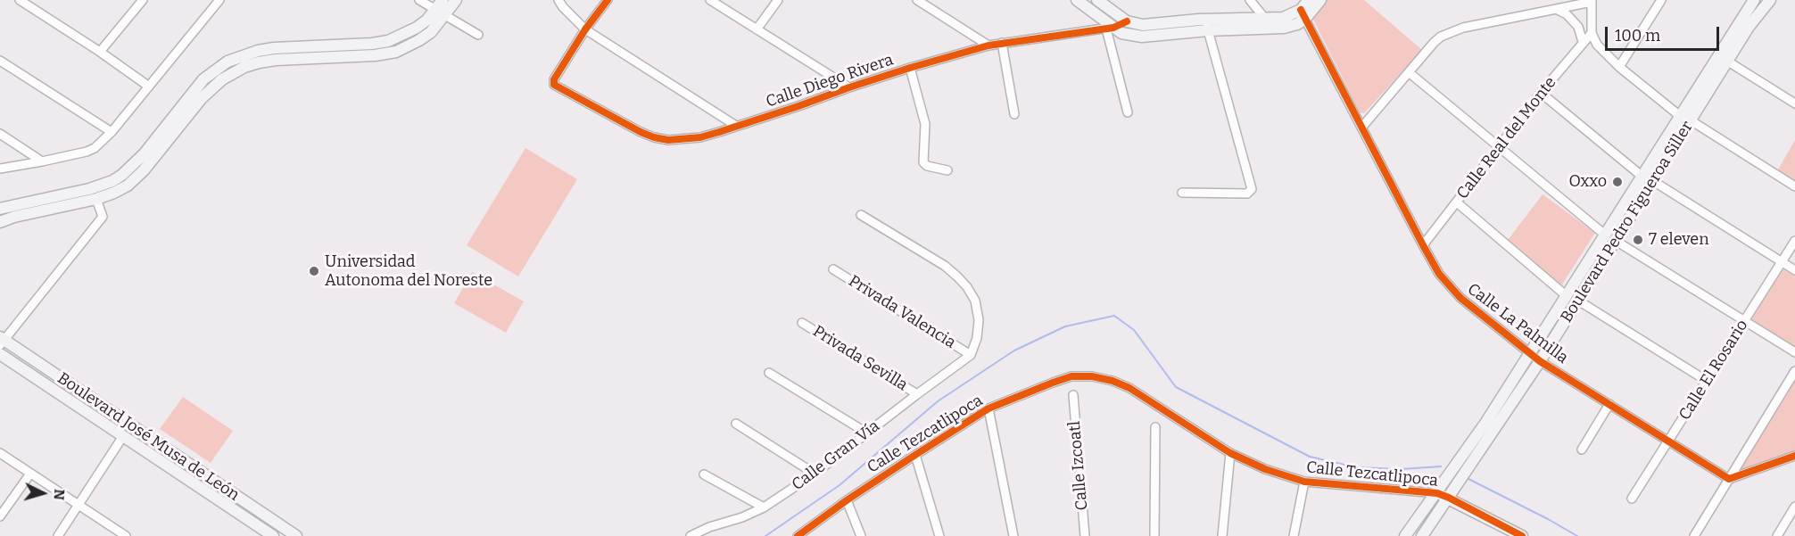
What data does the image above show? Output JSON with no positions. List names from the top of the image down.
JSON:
{
  "streets": {
    "main road": ["Boulevard Pedro Figueroa Siller", "Calle Tezcatlipoca", "Boulevard José Musa de León"],
    "street": [
      "Calle Diego Rivera",
      "Calle Real del Monte",
      "Privada Valencia",
      "Calle La Palmilla",
      "Privada Sevilla",
      "Calle El Rosario",
      "Calle Gran Vía",
      "Calle Izcoatl"
    ]
  },
  "crossings": [
    ["Calle Real del Monte", "Calle La Palmilla"],
    ["Boulevard Pedro Figueroa Siller", "Calle La Palmilla"],
    ["Boulevard Pedro Figueroa Siller", "Calle Tezcatlipoca"],
    ["Privada Valencia", "Calle Gran Vía"],
    ["Calle La Palmilla", "Calle El Rosario"],
    ["Privada Sevilla", "Calle Gran Vía"]
  ],
  "places": ["Oxxo", "7 eleven", "Universidad Autonoma del Noreste"],
  "scale_bar": "100 m",
  "north": "right"
}
